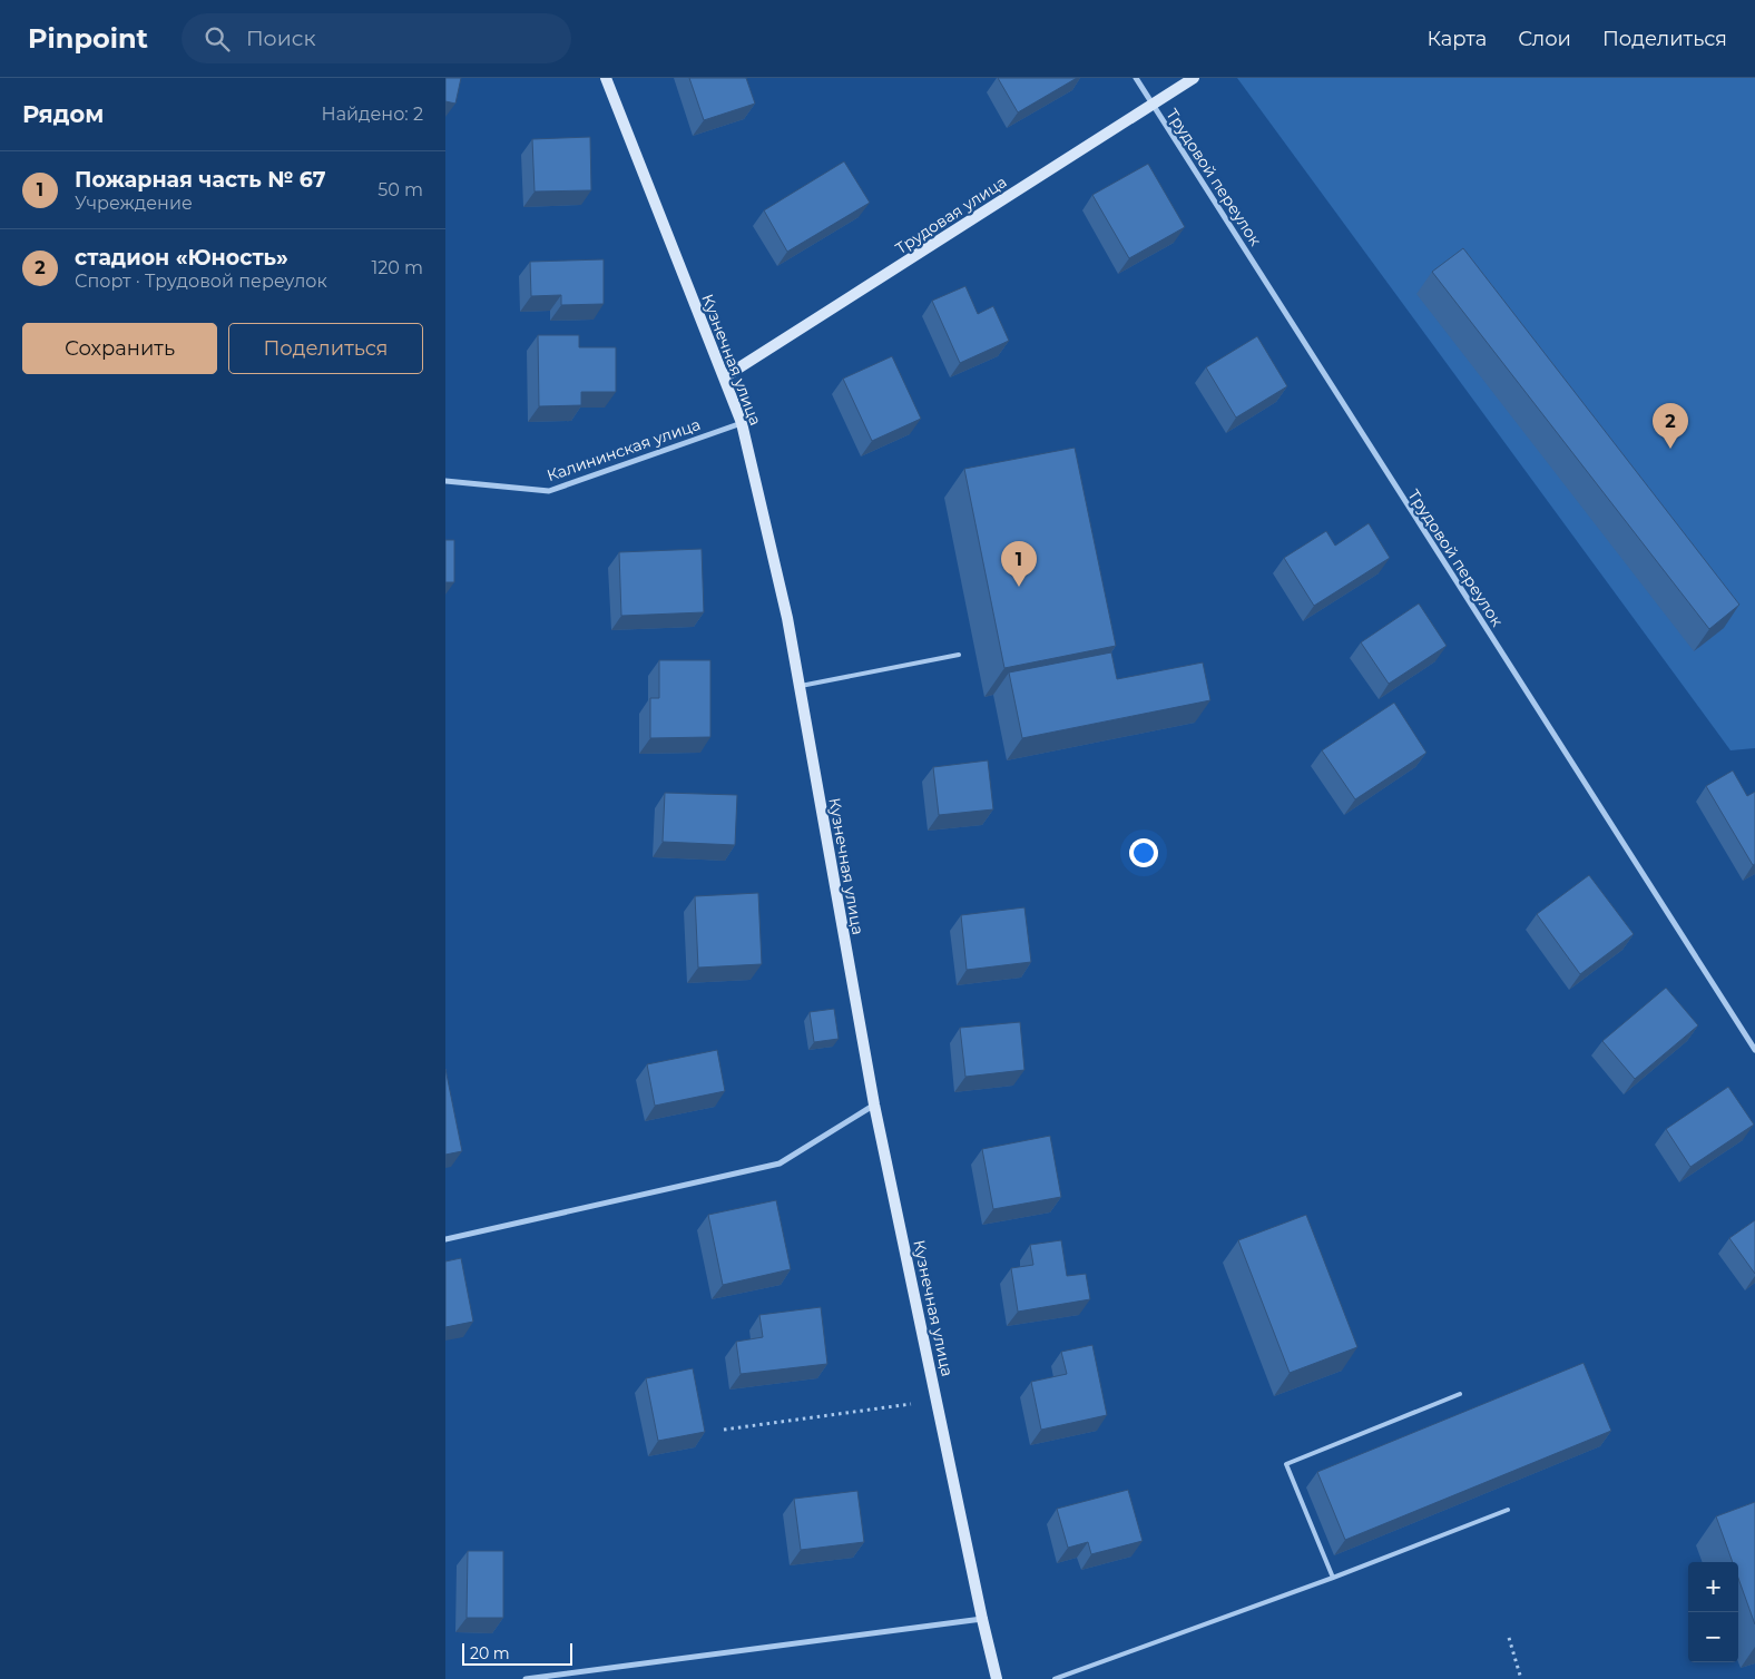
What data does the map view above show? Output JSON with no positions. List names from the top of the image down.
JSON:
{
  "streets": {
    "street": [
      "Трудовой переулок",
      "Трудовая улица",
      "Кузнечная улица",
      "Калининская улица"
    ]
  },
  "crossings": [
    ["Трудовой переулок", "Трудовая улица"],
    ["Трудовая улица", "Кузнечная улица"],
    ["Кузнечная улица", "Калининская улица"]
  ],
  "scale_bar": "20 m",
  "page": {
    "header": "Pinpoint",
    "search": "Поиск",
    "nav": ["Карта", "Слои", "Поделиться"],
    "heading": ["Рядом", "Найдено: 2"],
    "list": [
      {
        "mark": "1",
        "name": "Пожарная часть № 67",
        "note": "Учреждение",
        "value": "50 m"
      },
      {
        "mark": "2",
        "name": "стадион «Юность»",
        "note": "Спорт · Трудовой переулок",
        "value": "120 m"
      }
    ],
    "buttons": ["Сохранить", "Поделиться"],
    "pins": ["2", "1"],
    "map_buttons": ["+", "−"],
    "scale": "20 m"
  }
}
